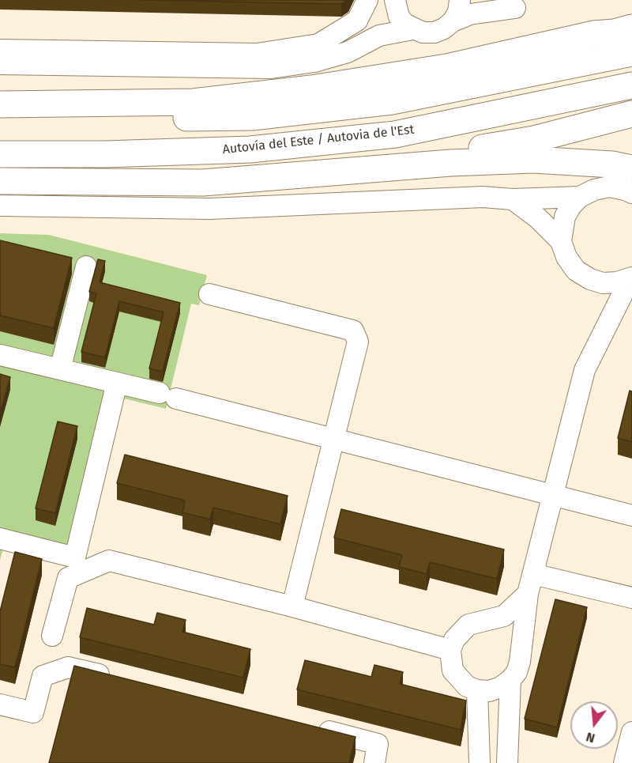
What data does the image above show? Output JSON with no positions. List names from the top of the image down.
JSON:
{
  "streets": {
    "highway": ["Autovía del Este / Autovia de l'Est"]
  },
  "north": "bottom"
}
